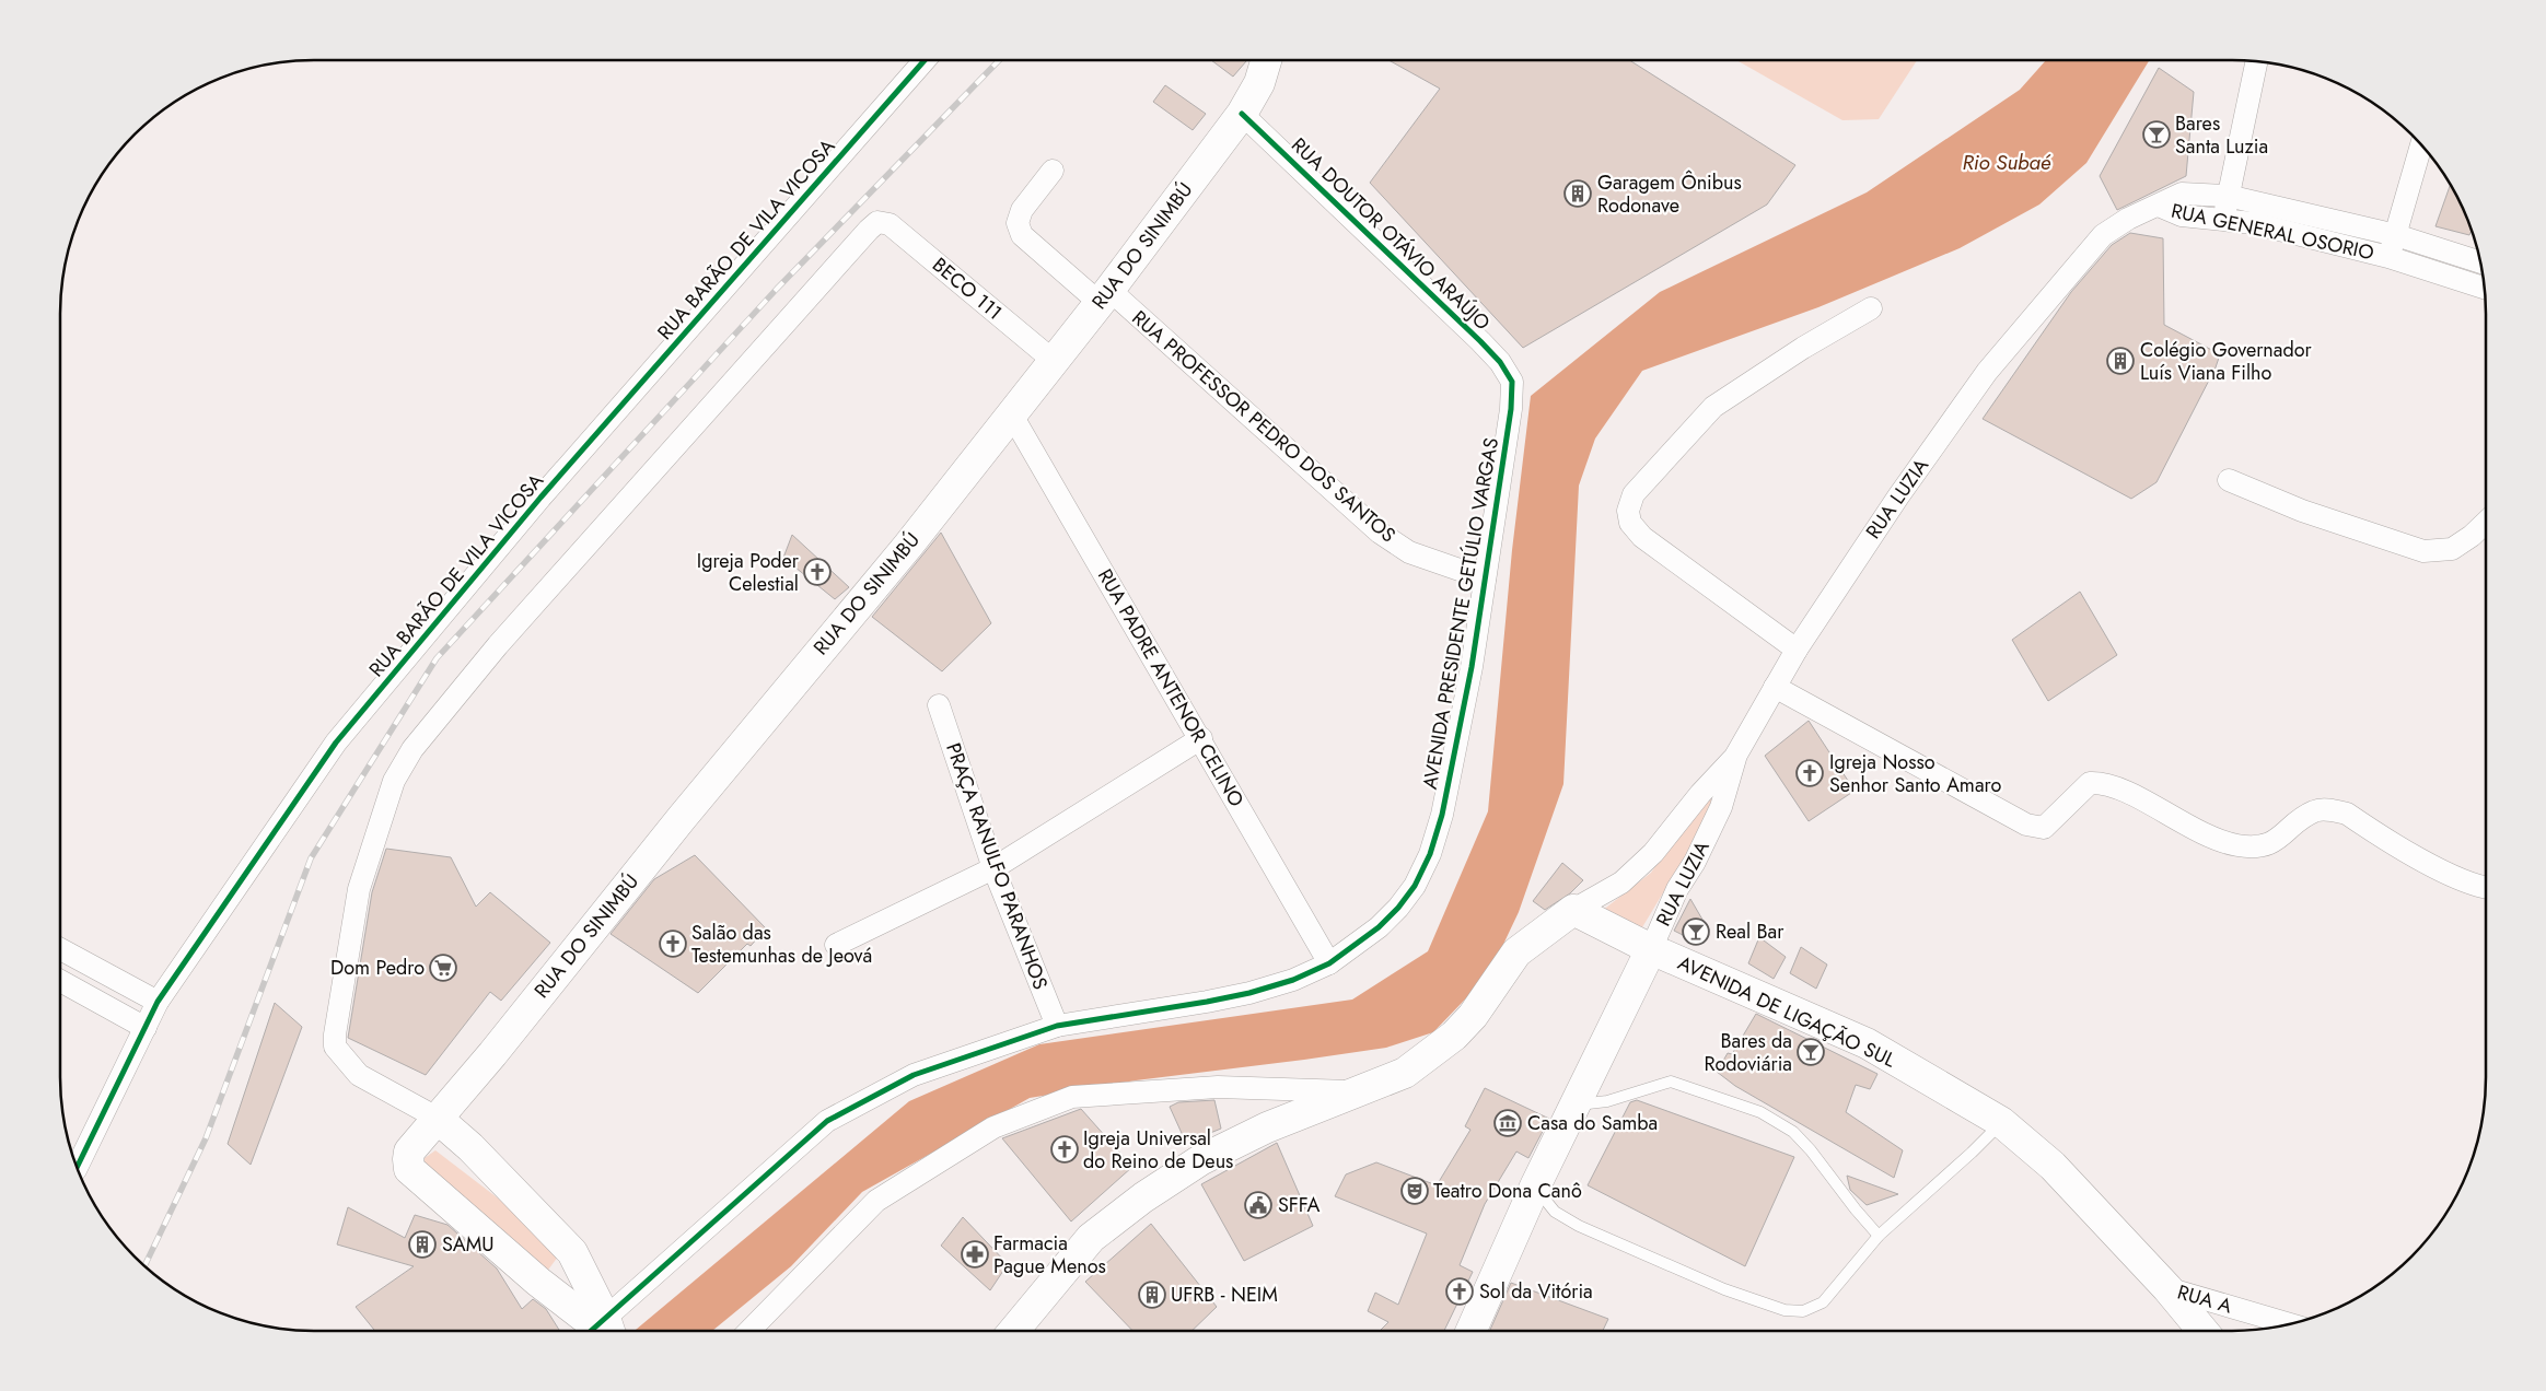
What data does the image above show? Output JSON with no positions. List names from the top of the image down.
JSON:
{
  "streets": {
    "main road": ["RUA DO SINIMBÚ", "AVENIDA DE LIGAÇÃO SUL"],
    "street": [
      "RUA GENERAL OSORIO",
      "RUA DOUTOR OTÁVIO ARAÚJO",
      "RUA BARÃO DE VILA VICOSA",
      "BECO 111",
      "RUA PROFESSOR PEDRO DOS SANTOS",
      "RUA LUZIA",
      "AVENIDA PRESIDENTE GETÚLIO VARGAS",
      "RUA PADRE ANTENOR CELINO",
      "PRAÇA RANULFO PARANHOS",
      "RUA A"
    ]
  },
  "crossings": [
    ["RUA GENERAL OSORIO", "RUA LUZIA"],
    ["RUA DOUTOR OTÁVIO ARAÚJO", "RUA DO SINIMBÚ"],
    ["RUA DOUTOR OTÁVIO ARAÚJO", "AVENIDA PRESIDENTE GETÚLIO VARGAS"],
    ["RUA DO SINIMBÚ", "BECO 111"],
    ["RUA DO SINIMBÚ", "RUA PROFESSOR PEDRO DOS SANTOS"],
    ["RUA DO SINIMBÚ", "RUA PADRE ANTENOR CELINO"],
    ["RUA PROFESSOR PEDRO DOS SANTOS", "AVENIDA PRESIDENTE GETÚLIO VARGAS"],
    ["RUA LUZIA", "AVENIDA DE LIGAÇÃO SUL"],
    ["AVENIDA PRESIDENTE GETÚLIO VARGAS", "RUA PADRE ANTENOR CELINO"],
    ["AVENIDA PRESIDENTE GETÚLIO VARGAS", "PRAÇA RANULFO PARANHOS"],
    ["AVENIDA DE LIGAÇÃO SUL", "RUA A"]
  ],
  "water": ["Rio Subaé"],
  "places": {
    "bar": ["Bares Santa Luzia", "Real Bar", "Bares da Rodoviária"],
    "building": [
      "Garagem Ônibus Rodonave",
      "Colégio Governador Luís Viana Filho",
      "SAMU",
      "UFRB - NEIM"
    ],
    "church": [
      "Igreja Poder Celestial",
      "Igreja Nosso Senhor Santo Amaro",
      "Salão das Testemunhas de Jeová",
      "Igreja Universal do Reino de Deus",
      "Sol da Vitória"
    ],
    "supermarket": ["Dom Pedro"],
    "museum": ["Casa do Samba"],
    "theatre": ["Teatro Dona Canô"],
    "public building": ["SFFA"],
    "pharmacy": ["Farmacia Pague Menos"]
  }
}
